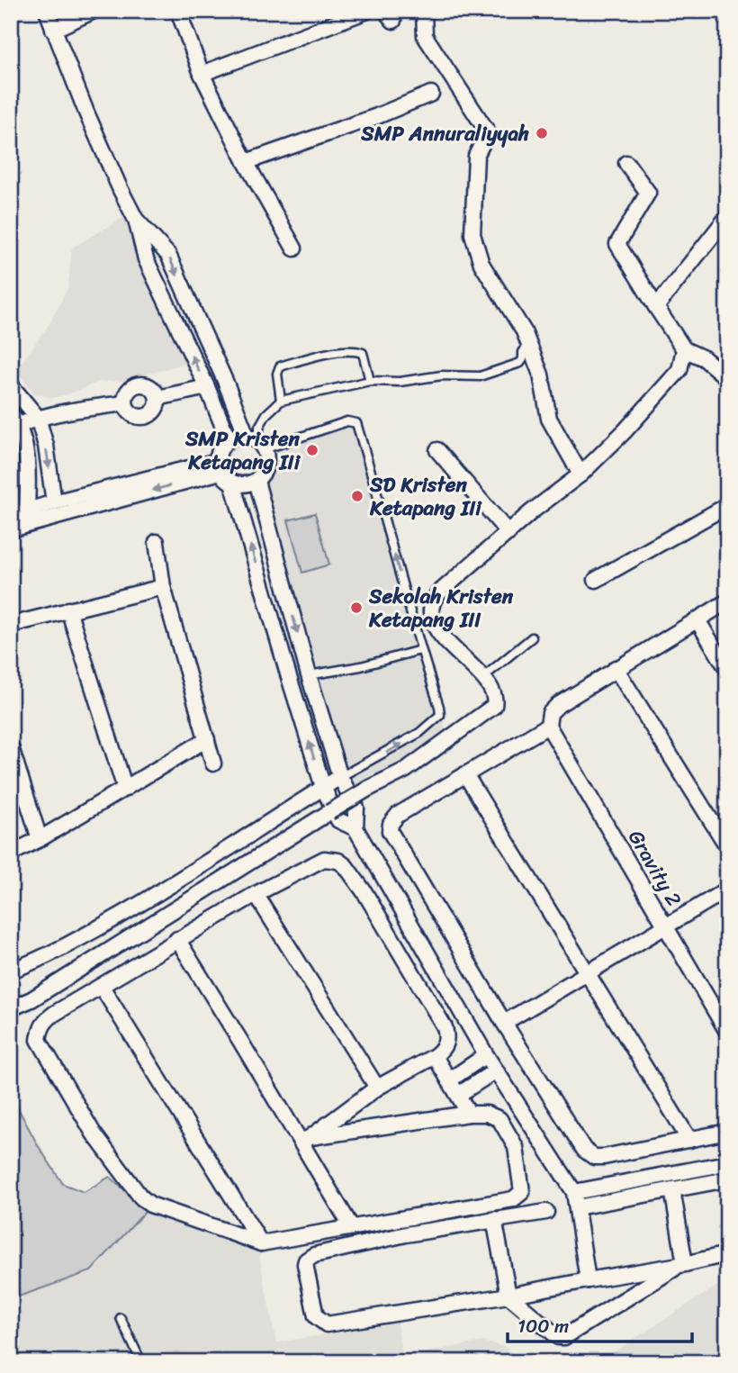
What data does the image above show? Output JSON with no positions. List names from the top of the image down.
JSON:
{
  "streets": {
    "street": ["Gravity 2"]
  },
  "places": [
    "SMP Annuraliyyah",
    "SMP Kristen Ketapang IIi",
    "SD Kristen Ketapang IIi",
    "Sekolah Kristen Ketapang III"
  ],
  "scale_bar": "100 m"
}
